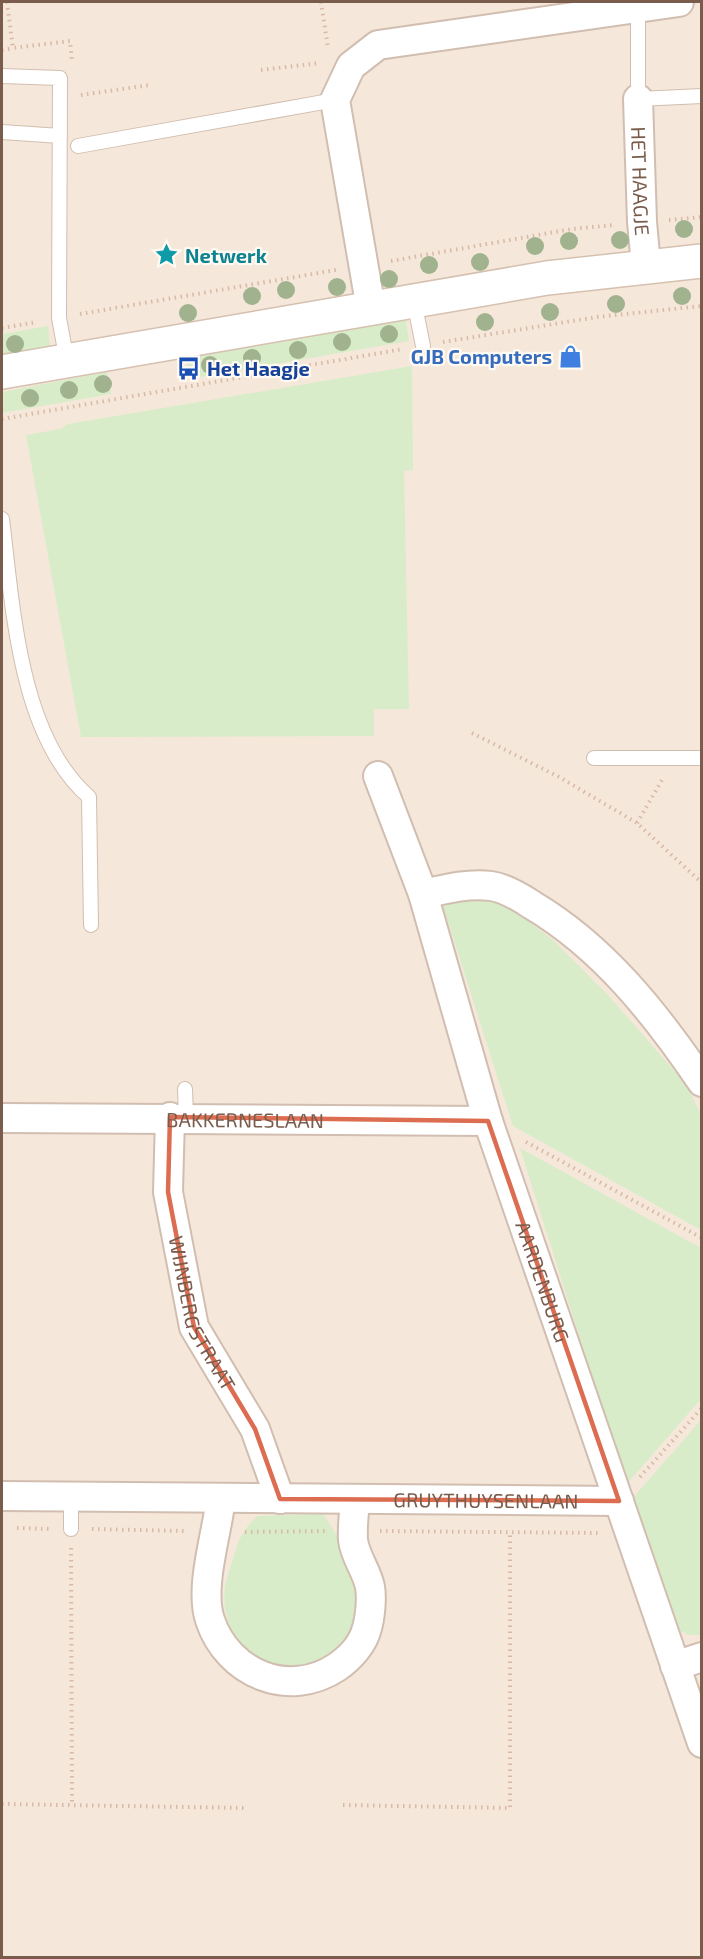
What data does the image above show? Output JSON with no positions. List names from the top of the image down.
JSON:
{
  "streets": {
    "main road": ["HET HAAGJE"],
    "street": [
      "BAKKERNESLAAN",
      "AARDENBURG",
      "WIJNBERGSTRAAT",
      "GRUYTHUYSENLAAN"
    ]
  },
  "crossings": [
    ["BAKKERNESLAAN", "AARDENBURG"],
    ["BAKKERNESLAAN", "WIJNBERGSTRAAT"],
    ["AARDENBURG", "GRUYTHUYSENLAAN"],
    ["WIJNBERGSTRAAT", "GRUYTHUYSENLAAN"]
  ],
  "places": {
    "place": ["Netwerk"],
    "shop": ["GJB Computers"],
    "bus stop": ["Het Haagje"]
  }
}
